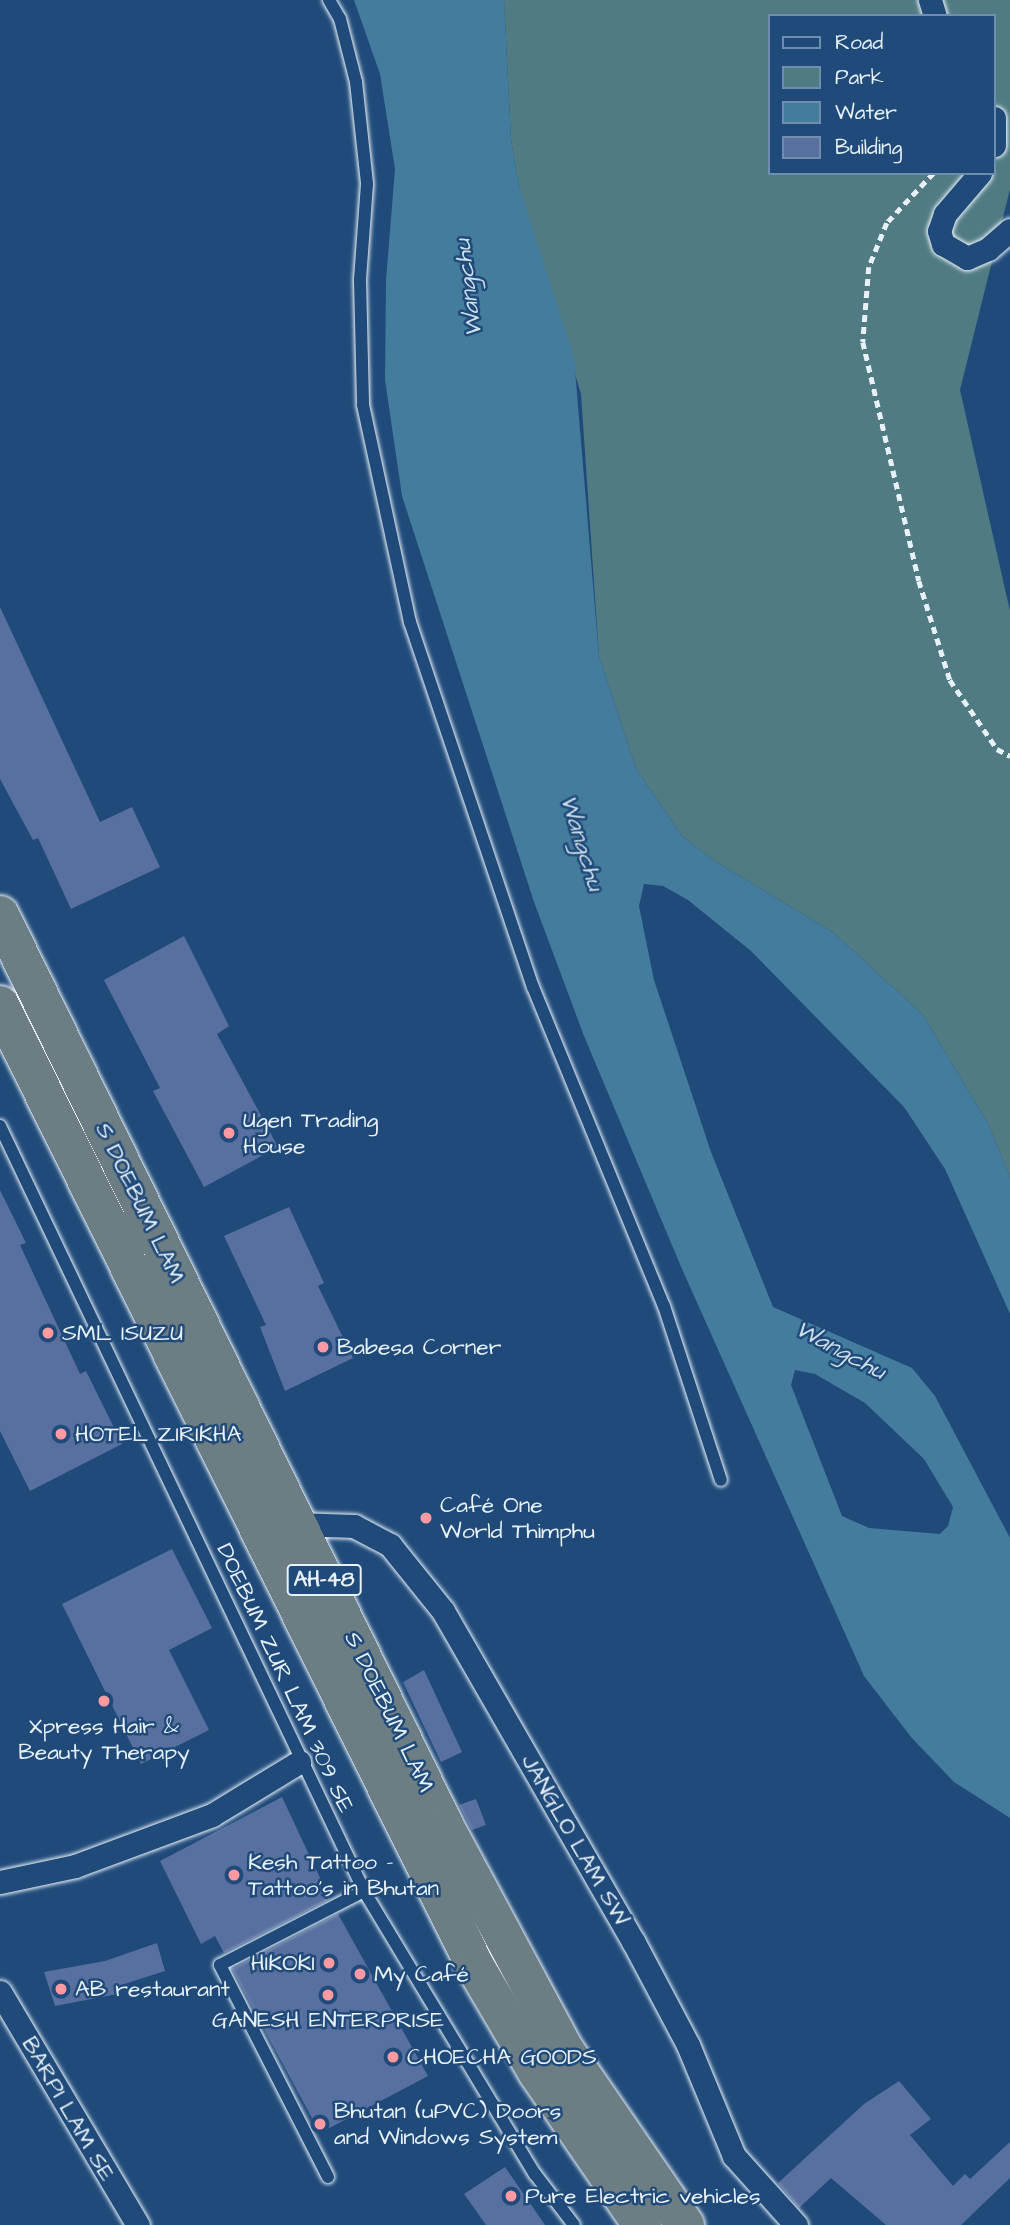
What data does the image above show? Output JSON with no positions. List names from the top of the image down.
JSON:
{
  "streets": {
    "highway": ["S DOEBUM LAM", "AH-48"],
    "street": ["JANGLO LAM SW", "BARPI LAM SE"],
    "lane": ["DOEBUM ZUR LAM 309 SE"]
  },
  "crossings": [
    ["S DOEBUM LAM", "JANGLO LAM SW"]
  ],
  "water": ["Wangchu"],
  "places": [
    "Ugen Trading House",
    "SML ISUZU",
    "Babesa Corner",
    "HOTEL ZIRIKHA",
    "Café One World Thimphu",
    "Xpress Hair & Beauty Therapy",
    "Kesh Tattoo - Tattoo's in Bhutan",
    "HIKOKI",
    "My Café",
    "AB restaurant",
    "GANESH ENTERPRISE",
    "CHOECHA GOODS",
    "Bhutan (uPVC) Doors and Windows System",
    "Pure Electric vehicles"
  ],
  "legend": [
    "Road",
    "Park",
    "Water",
    "Building"
  ]
}
